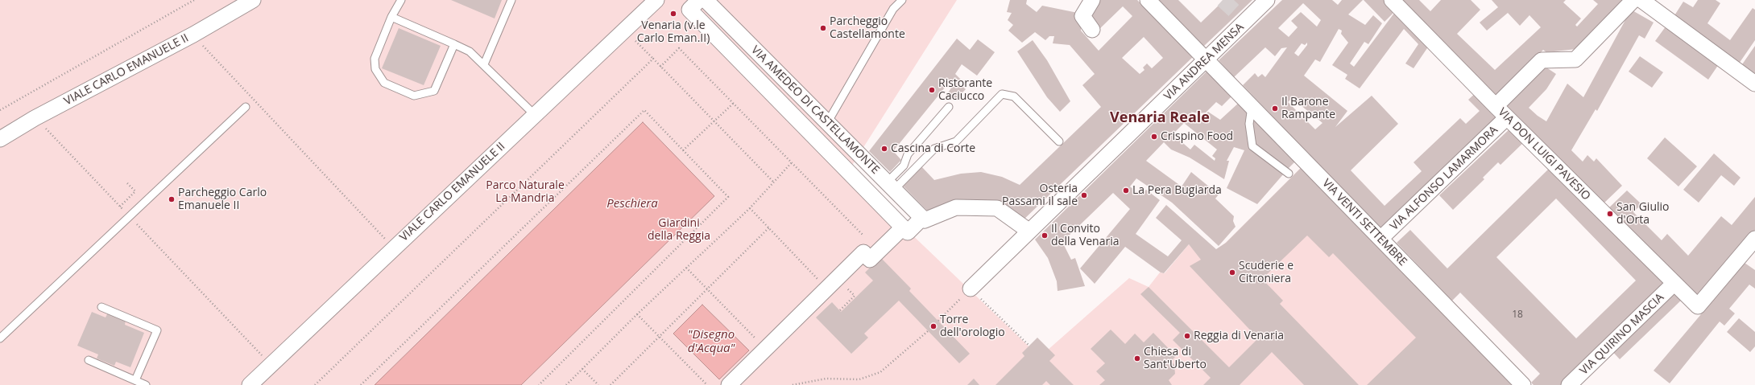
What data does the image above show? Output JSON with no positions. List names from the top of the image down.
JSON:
{
  "streets": {
    "street": [
      "VIA ANDREA MENSA",
      "VIALE CARLO EMANUELE II",
      "VIA AMEDEO DI CASTELLAMONTE",
      "VIA DON LUIGI PAVESIO",
      "VIA ALFONSO LAMARMORA",
      "VIA VENTI SETTEMBRE",
      "VIA QUIRINO MASCIA"
    ]
  },
  "crossings": [
    ["VIA ANDREA MENSA", "VIA VENTI SETTEMBRE"],
    ["VIA DON LUIGI PAVESIO", "VIA ALFONSO LAMARMORA"],
    ["VIA DON LUIGI PAVESIO", "VIA QUIRINO MASCIA"],
    ["VIA ALFONSO LAMARMORA", "VIA VENTI SETTEMBRE"]
  ],
  "districts": ["Venaria Reale"],
  "water": ["Peschiera", "\"Disegno d'Acqua\""],
  "parks": ["Parco Naturale La Mandria", "Giardini della Reggia"],
  "places": [
    "Venaria (v.le Carlo Eman.II)",
    "Parcheggio Castellamonte",
    "Ristorante Caciucco",
    "Il Barone Rampante",
    "Crispino Food",
    "Cascina di Corte",
    "La Pera Bugiarda",
    "Osteria Passami il sale",
    "Parcheggio Carlo Emanuele II",
    "San Giulio d'Orta",
    "Il Convito della Venaria",
    "Scuderie e Citroniera",
    "Torre dell'orologio",
    "Reggia di Venaria",
    "Chiesa di Sant'Uberto"
  ],
  "house_numbers": ["18"]
}
